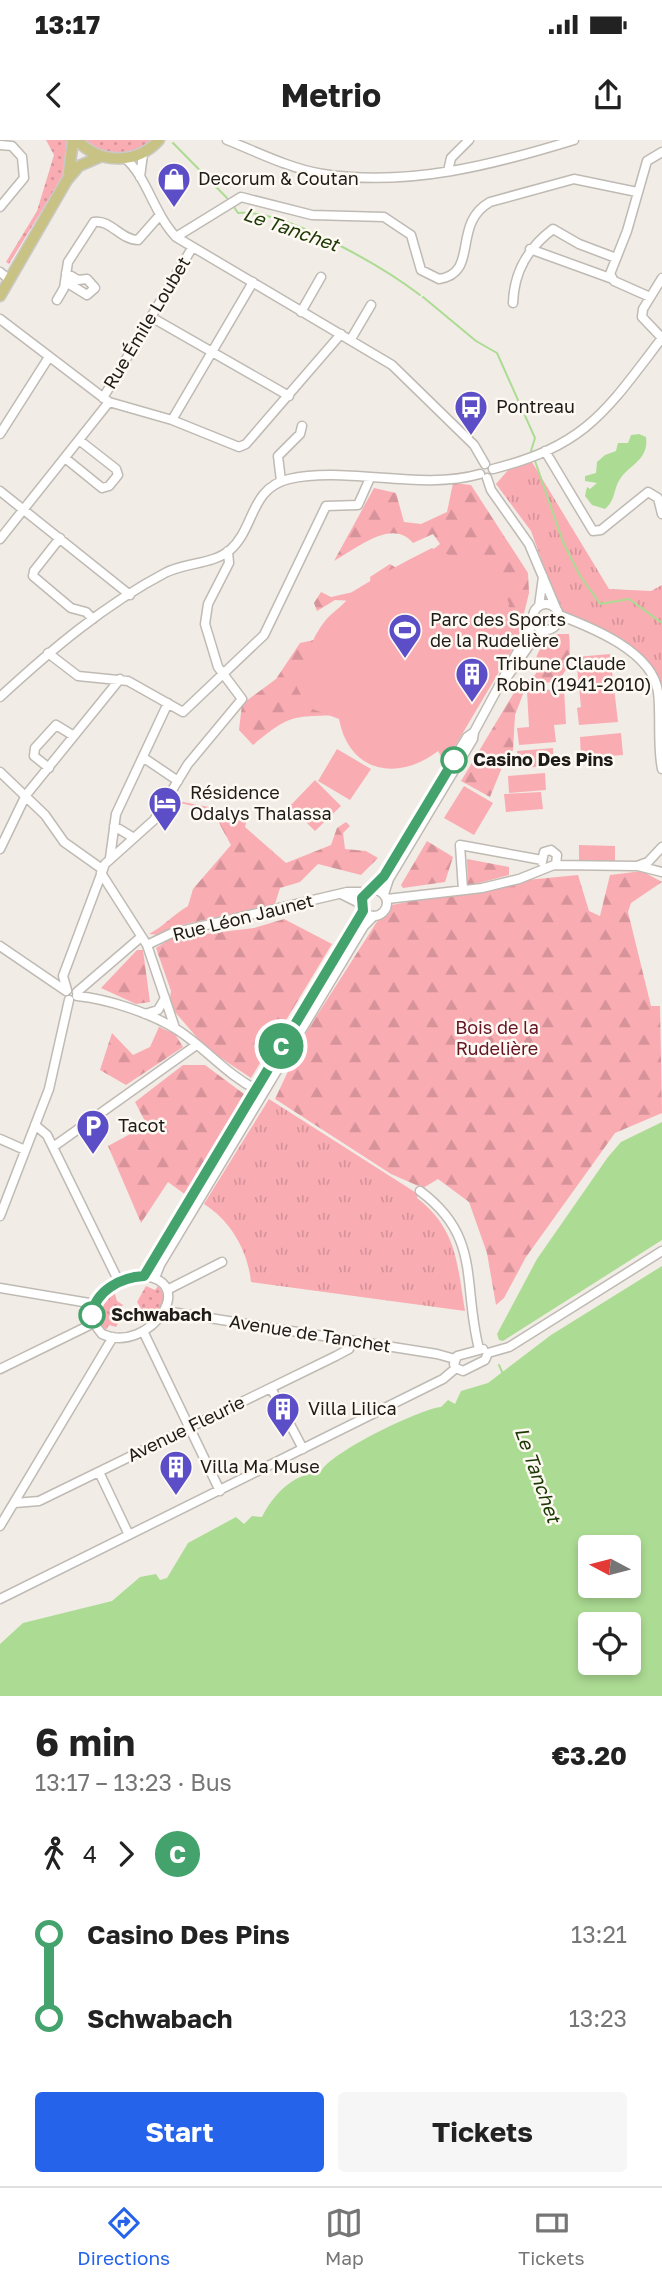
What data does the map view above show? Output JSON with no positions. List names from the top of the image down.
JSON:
{
  "streets": {
    "street": [
      "Rue Émile Loubet",
      "Rue Léon Jaunet",
      "Avenue de Tanchet",
      "Avenue Fleurie"
    ]
  },
  "crossings": [
    ["Avenue de Tanchet", "Avenue Fleurie"]
  ],
  "water": ["Le Tanchet"],
  "parks": ["Bois de la Rudelière"],
  "places": {
    "shop": ["Decorum & Coutan"],
    "bus stop": ["Pontreau"],
    "sports": ["Parc des Sports de la Rudelière"],
    "building": ["Tribune Claude Robin (1941-2010)", "Villa Lilica", "Villa Ma Muse"],
    "other": ["Casino Des Pins", "Schwabach"],
    "hotel": ["Résidence Odalys Thalassa"],
    "parking": ["Tacot"]
  },
  "lines": ["bus line C"],
  "north": "left",
  "page": {
    "status": "13:17",
    "header": "Metrio",
    "on_map": "C",
    "heading": ["6 min", "13:17 – 13:23 · Bus", "€3.20"],
    "legs": ["4", "C"],
    "list": [
      {
        "name": "Casino Des Pins",
        "value": "13:21"
      },
      {
        "name": "Schwabach",
        "value": "13:23"
      }
    ],
    "buttons": ["Start", "Tickets"],
    "tabs": ["Directions", "Map", "Tickets"]
  }
}
